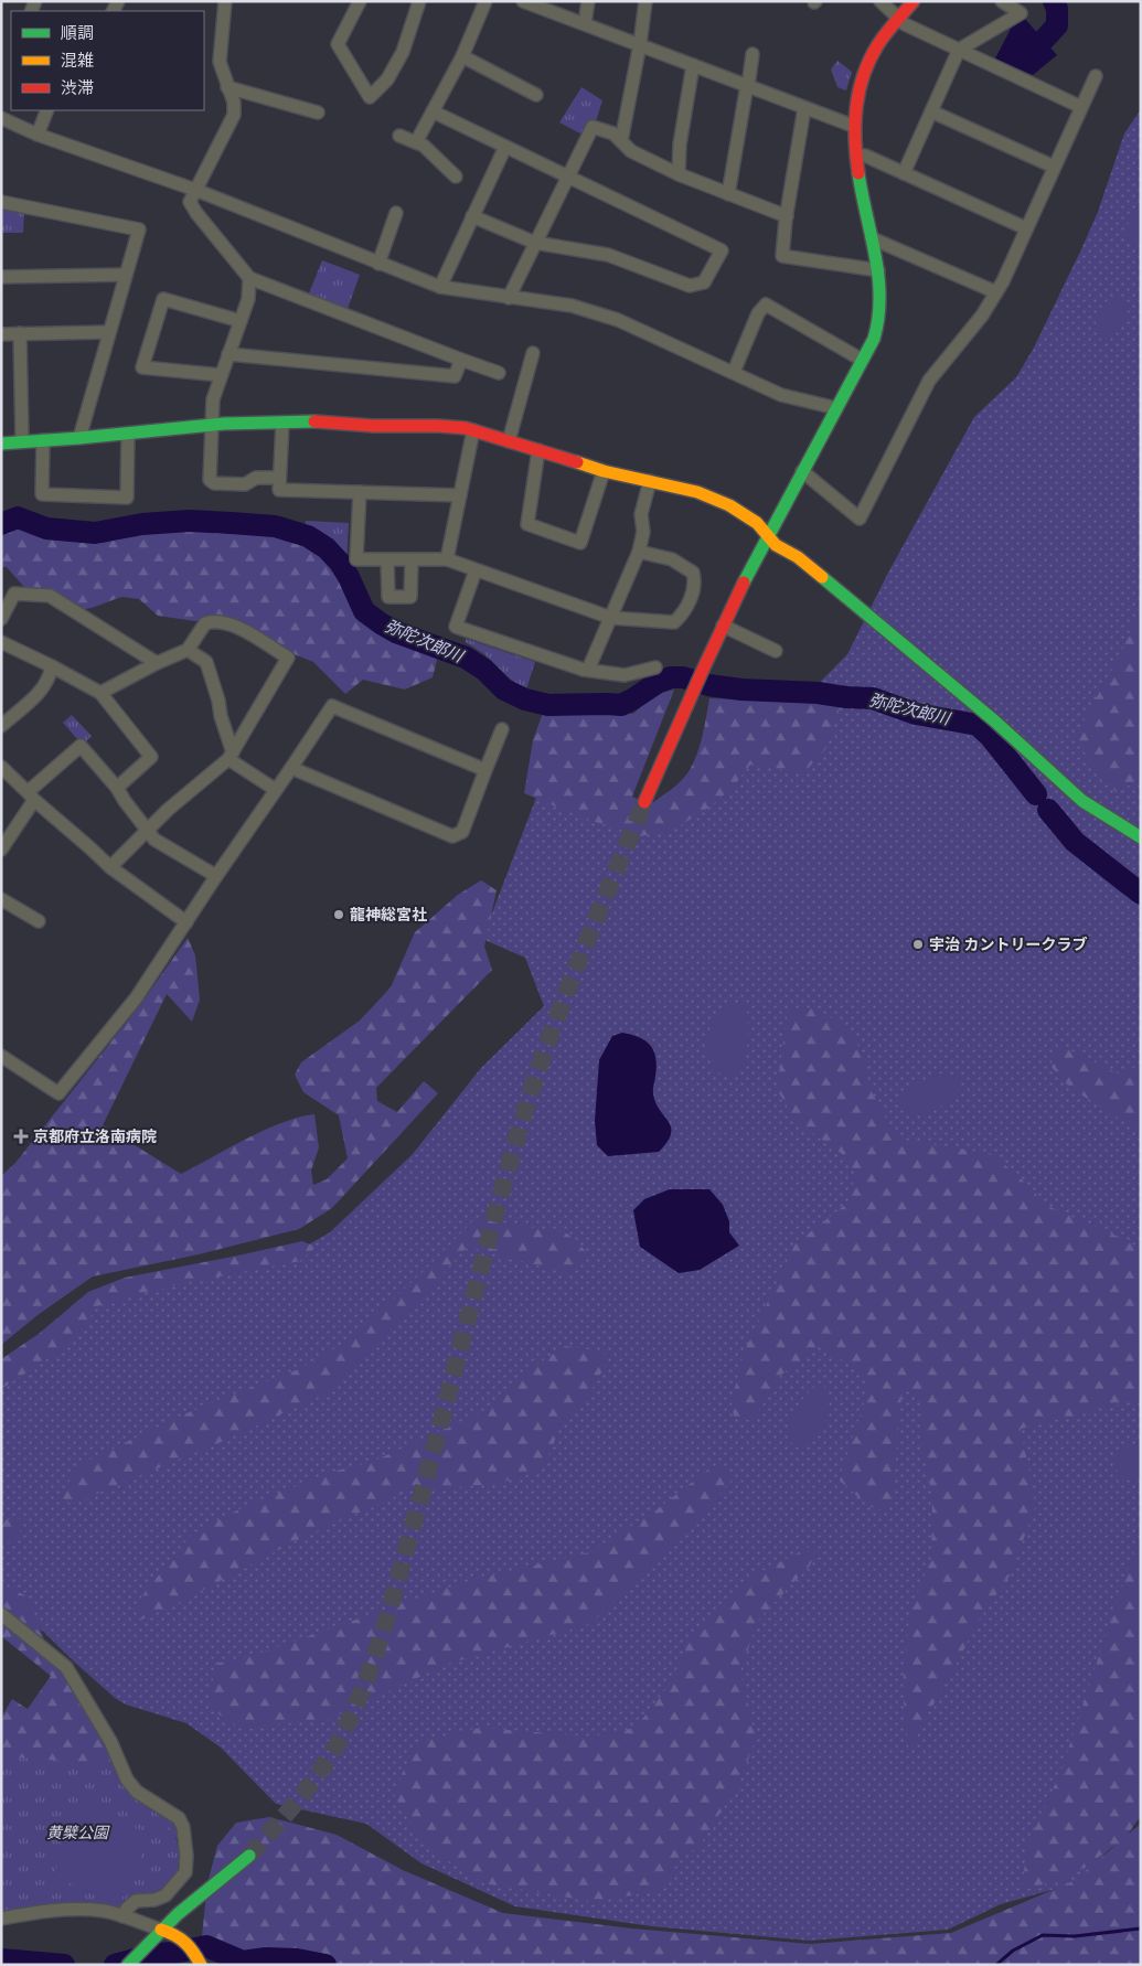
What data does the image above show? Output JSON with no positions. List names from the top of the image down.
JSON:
{
  "water": ["弥陀次郎川"],
  "parks": ["黄檗公園"],
  "places": {
    "other": ["龍神総宮社", "宇治 カントリークラブ"],
    "health": ["京都府立洛南病院"]
  },
  "legend": ["順調", "混雑", "渋滞"]
}
